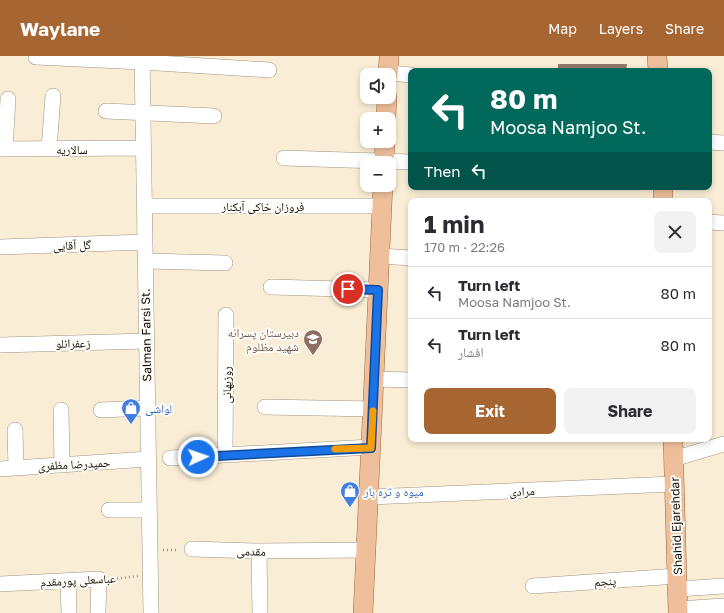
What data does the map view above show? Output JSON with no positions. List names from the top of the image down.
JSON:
{
  "streets": {
    "main road": ["Shahid Ejarehdar"],
    "street": [
      "سالاریه",
      "فروزان خاکی آبکنار",
      "گل آقایی",
      "Salman Farsi St.",
      "زعفرانلو",
      "روزبهانی",
      "حمیدرضا مظفری",
      "مرادی",
      "مقدمی",
      "عباسعلی پورمقدم",
      "پنجم"
    ]
  },
  "crossings": [
    ["سالاریه", "Salman Farsi St."],
    ["فروزان خاکی آبکنار", "Salman Farsi St."],
    ["گل آقایی", "Salman Farsi St."],
    ["Salman Farsi St.", "زعفرانلو"],
    ["Salman Farsi St.", "حمیدرضا مظفری"],
    ["Salman Farsi St.", "عباسعلی پورمقدم"],
    ["مرادی", "Shahid Ejarehdar"],
    ["Shahid Ejarehdar", "پنجم"]
  ],
  "places": {
    "school or university": ["دبیرستان پسرانه شهید مظلوم"],
    "shop": ["لواشی", "میوه و تره بار"]
  },
  "page": {
    "header": "Waylane",
    "nav": ["Map", "Layers", "Share"],
    "map_buttons": ["+", "−"],
    "turn": ["80 m", "Moosa Namjoo St."],
    "then": "Then",
    "heading": ["1 min", "170 m · 22:26"],
    "list": [
      {
        "name": "Turn left",
        "note": "Moosa Namjoo St.",
        "value": "80 m"
      },
      {
        "name": "Turn left",
        "note": "افشار",
        "value": "80 m"
      }
    ],
    "buttons": ["Exit", "Share"]
  }
}
